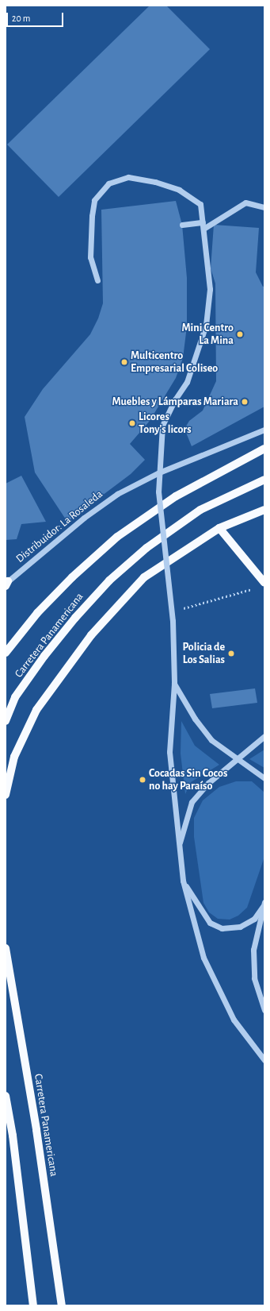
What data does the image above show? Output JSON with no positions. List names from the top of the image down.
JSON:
{
  "streets": {
    "main road": ["Carretera Panamericana"],
    "street": ["Distribuidor: La Rosaleda"]
  },
  "places": [
    "Mini Centro La Mina",
    "Multicentro Empresarial Coliseo",
    "Muebles y Lámparas Mariara",
    "Licores Tony's licors",
    "Policia de Los Salias",
    "Cocadas Sin Cocos no hay Paraíso"
  ],
  "scale_bar": "20 m"
}
